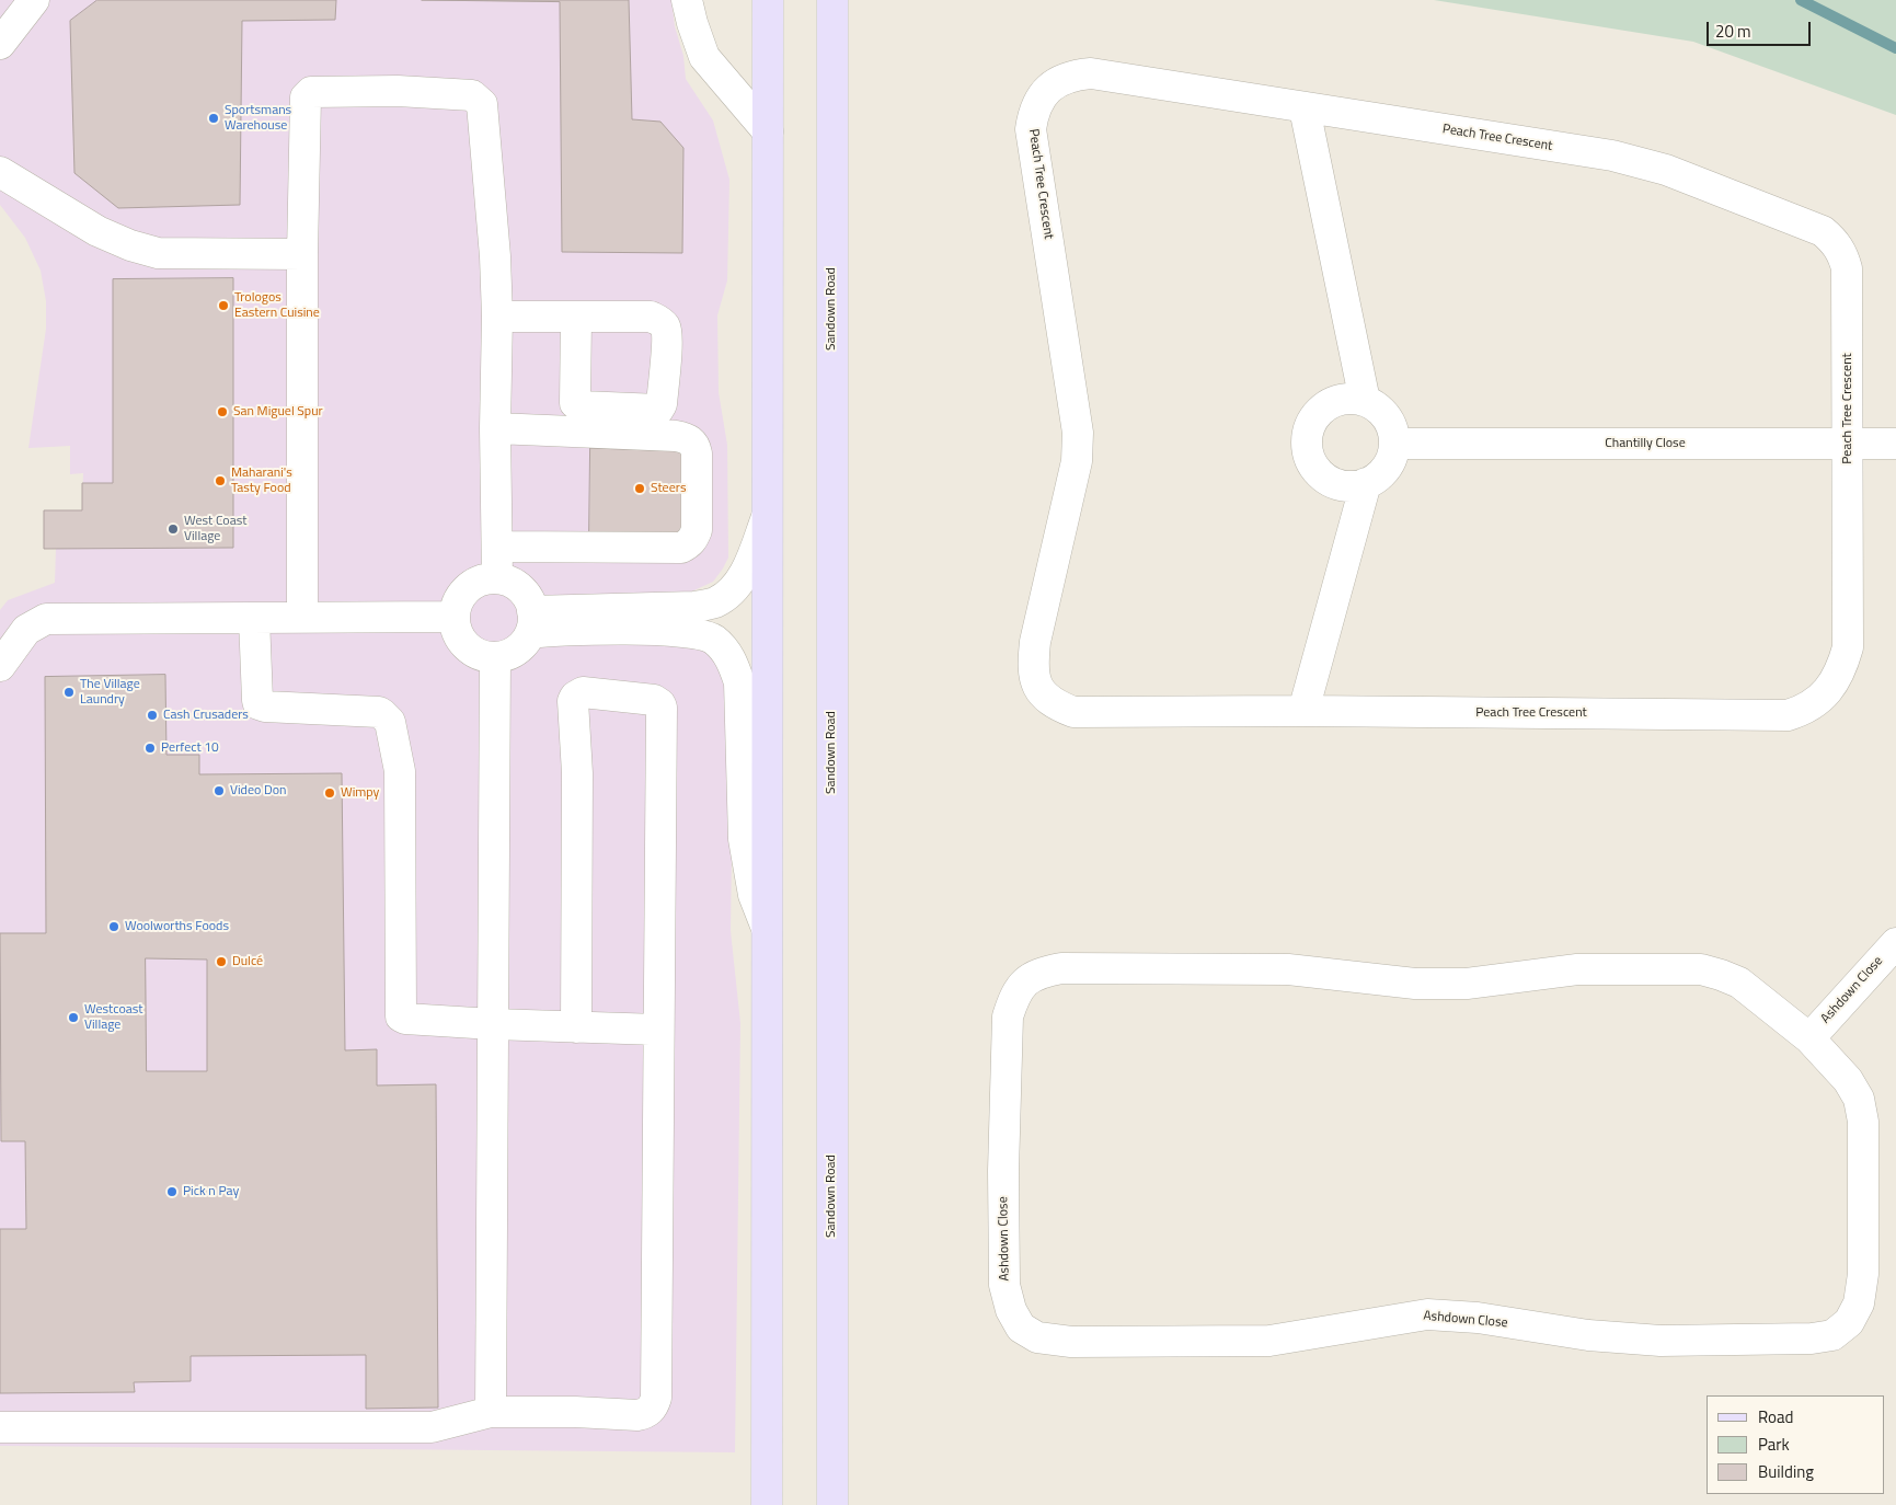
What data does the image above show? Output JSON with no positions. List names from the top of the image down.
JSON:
{
  "streets": {
    "main road": ["Sandown Road"],
    "street": ["Peach Tree Crescent", "Chantilly Close", "Ashdown Close"]
  },
  "crossings": [
    ["Peach Tree Crescent", "Chantilly Close"]
  ],
  "places": [
    "Sportsmans Warehouse",
    "Trologos Eastern Cuisine",
    "San Miguel Spur",
    "Maharani's Tasty Food",
    "Steers",
    "West Coast Village",
    "The Village Laundry",
    "Cash Crusaders",
    "Perfect 10",
    "Video Don",
    "Wimpy",
    "Woolworths Foods",
    "Dulcé",
    "Westcoast Village",
    "Pick n Pay"
  ],
  "legend": ["Road", "Park", "Building"],
  "scale_bar": "20 m"
}
